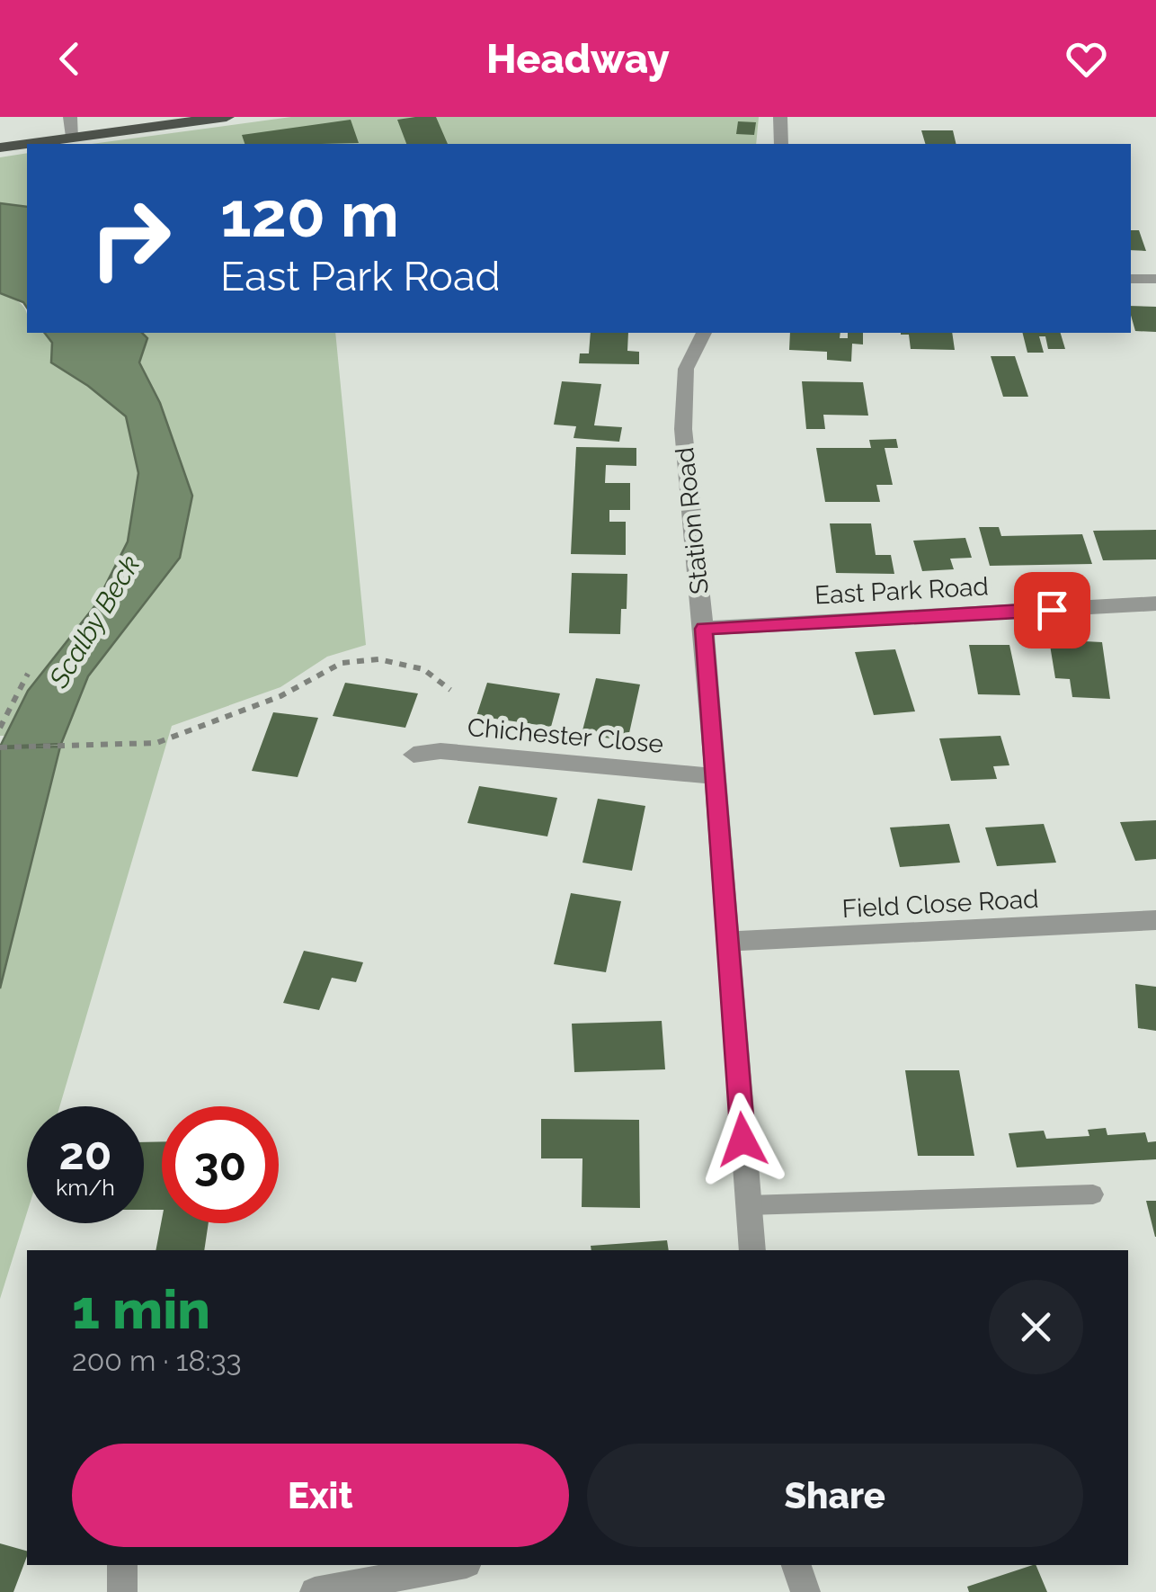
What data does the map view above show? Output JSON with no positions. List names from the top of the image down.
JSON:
{
  "streets": {
    "street": [
      "Station Road",
      "East Park Road",
      "Chichester Close",
      "Field Close Road"
    ]
  },
  "crossings": [
    ["Station Road", "East Park Road"],
    ["Station Road", "Chichester Close"],
    ["Station Road", "Field Close Road"]
  ],
  "water": ["Scalby Beck"],
  "page": {
    "header": "Headway",
    "turn": ["120 m", "East Park Road"],
    "speed": "20 km/h",
    "limit": "30",
    "heading": ["1 min", "200 m · 18:33"],
    "buttons": ["Exit", "Share"]
  }
}
